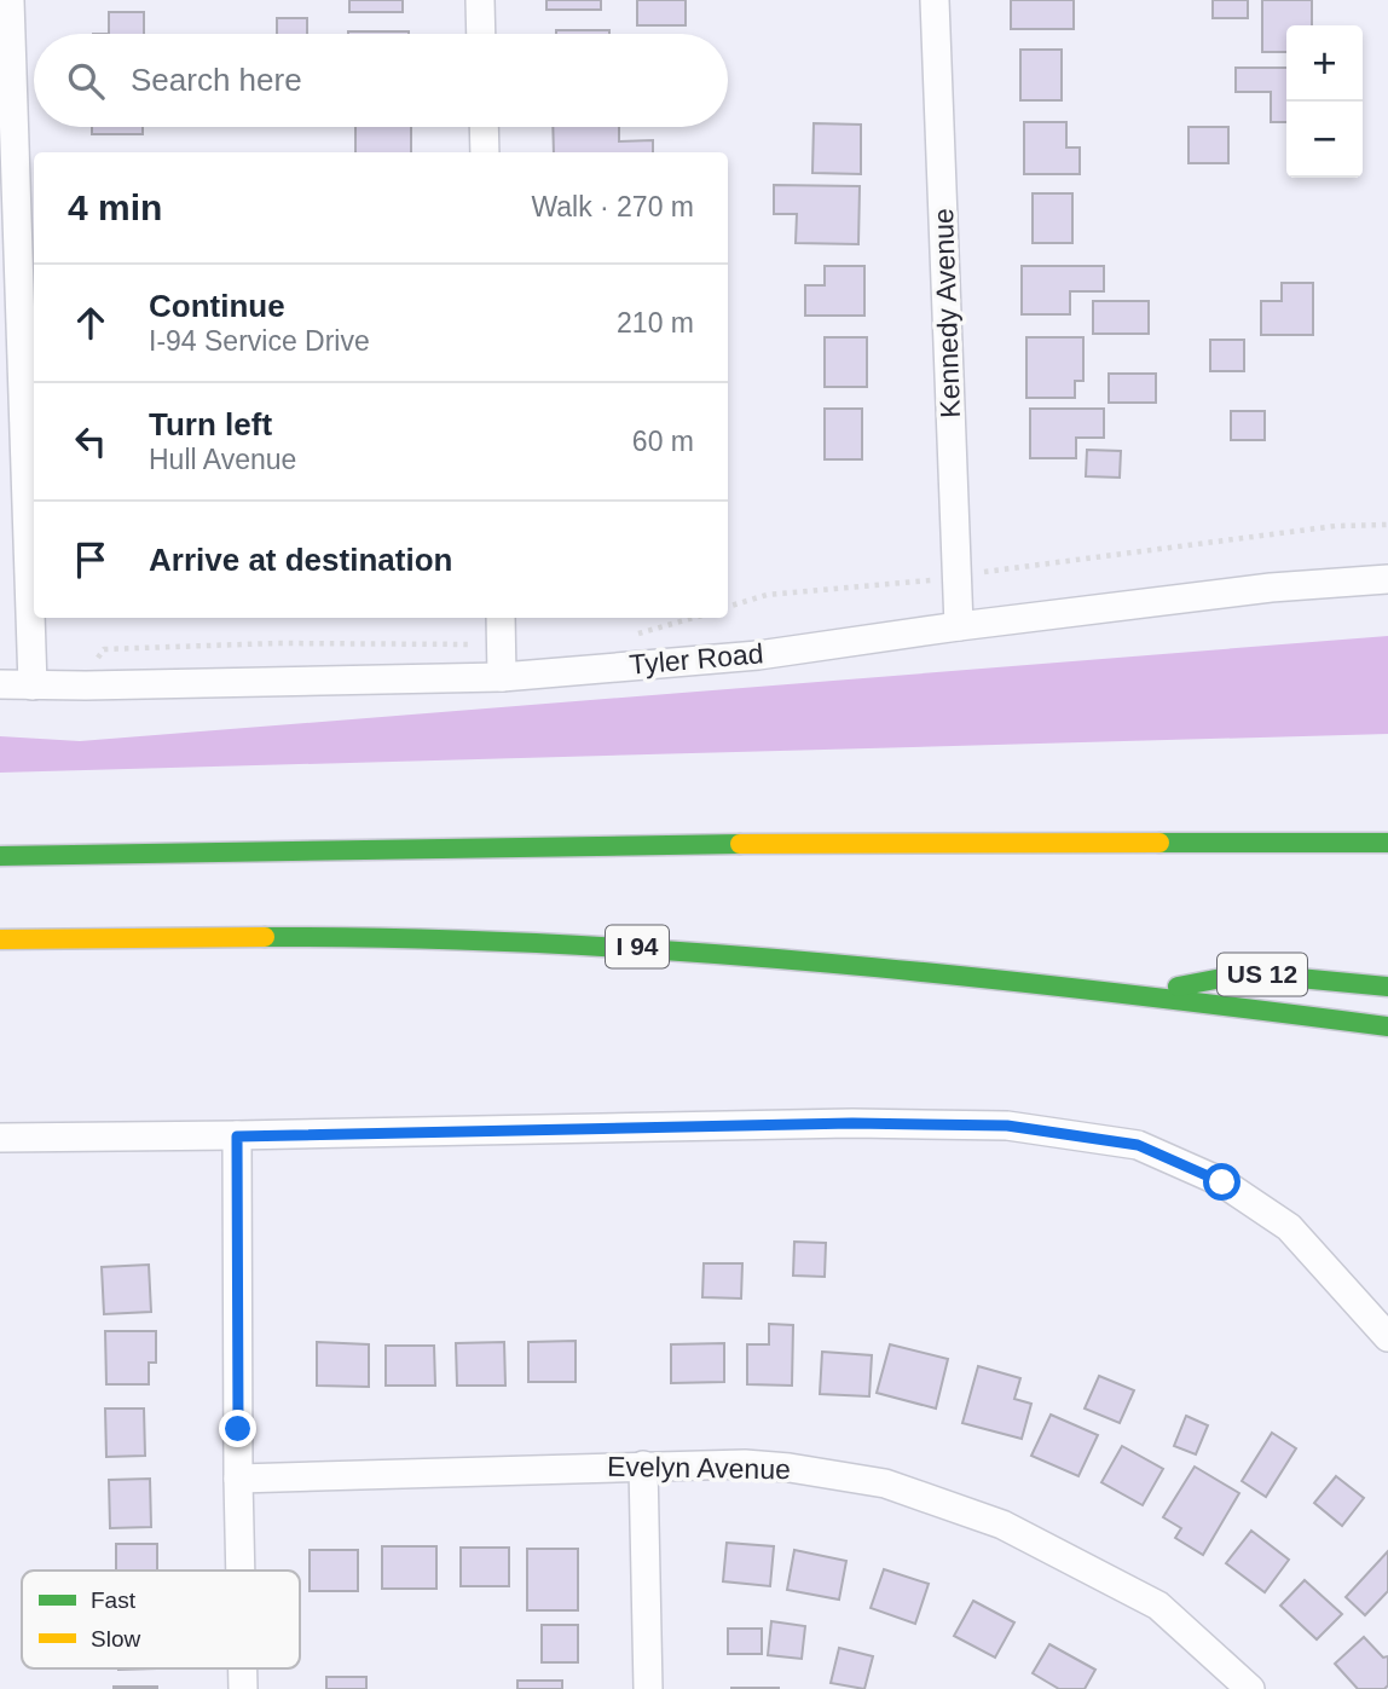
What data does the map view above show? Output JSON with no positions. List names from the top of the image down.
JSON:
{
  "streets": {
    "highway": ["I 94", "US 12"],
    "street": ["Kennedy Avenue", "Tyler Road", "Evelyn Avenue"]
  },
  "crossings": [
    ["Kennedy Avenue", "Tyler Road"],
    ["I 94", "US 12"]
  ],
  "legend": ["Fast", "Slow"],
  "page": {
    "map_buttons": ["+", "−"],
    "search": "Search here",
    "heading": ["4 min", "Walk · 270 m"],
    "list": [
      ["Continue", "I-94 Service Drive", "210 m"],
      ["Turn left", "Hull Avenue", "60 m"],
      "Arrive at destination"
    ]
  }
}
